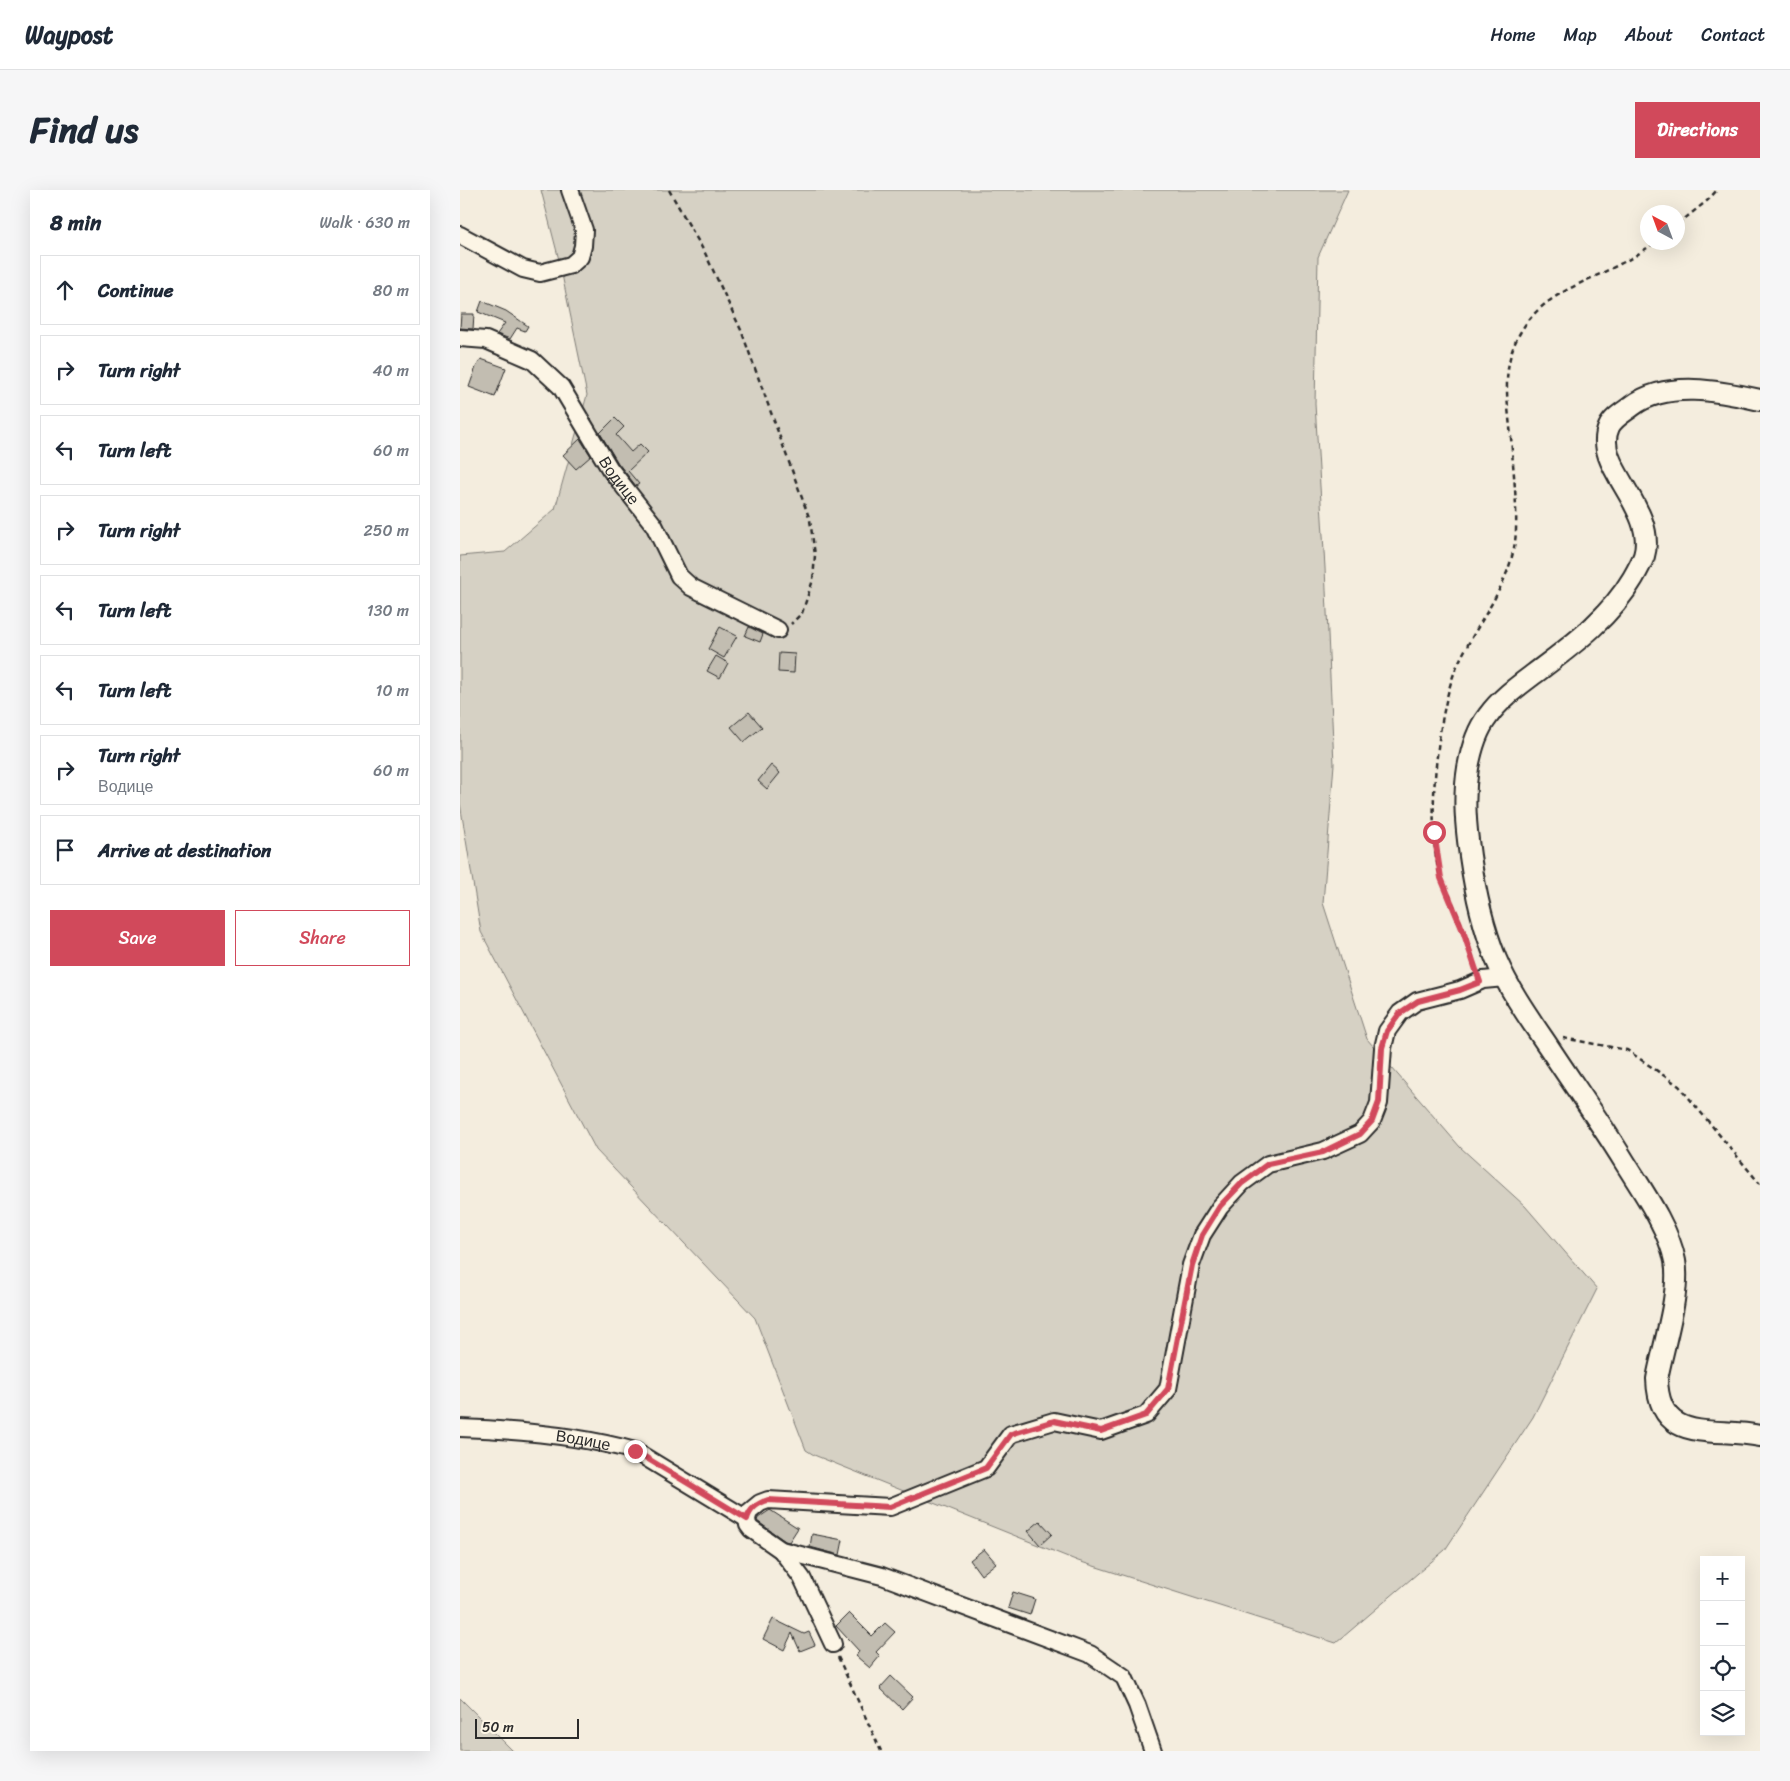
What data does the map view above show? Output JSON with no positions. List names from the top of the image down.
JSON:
{
  "streets": {
    "street": ["Водице"]
  },
  "scale_bar": "50 m",
  "north": "top left",
  "page": {
    "header": "Waypost",
    "nav": [
      "Home",
      "Map",
      "About",
      "Contact"
    ],
    "title": "Find us",
    "buttons": [
      "Directions",
      ["Save", "Share"]
    ],
    "heading": ["8 min", "Walk · 630 m"],
    "list": [
      ["Continue", "80 m"],
      ["Turn right", "40 m"],
      ["Turn left", "60 m"],
      ["Turn right", "250 m"],
      ["Turn left", "130 m"],
      ["Turn left", "10 m"],
      ["Turn right", "Водице", "60 m"],
      "Arrive at destination"
    ],
    "map_buttons": ["+", "−"],
    "scale": "50 m"
  }
}
